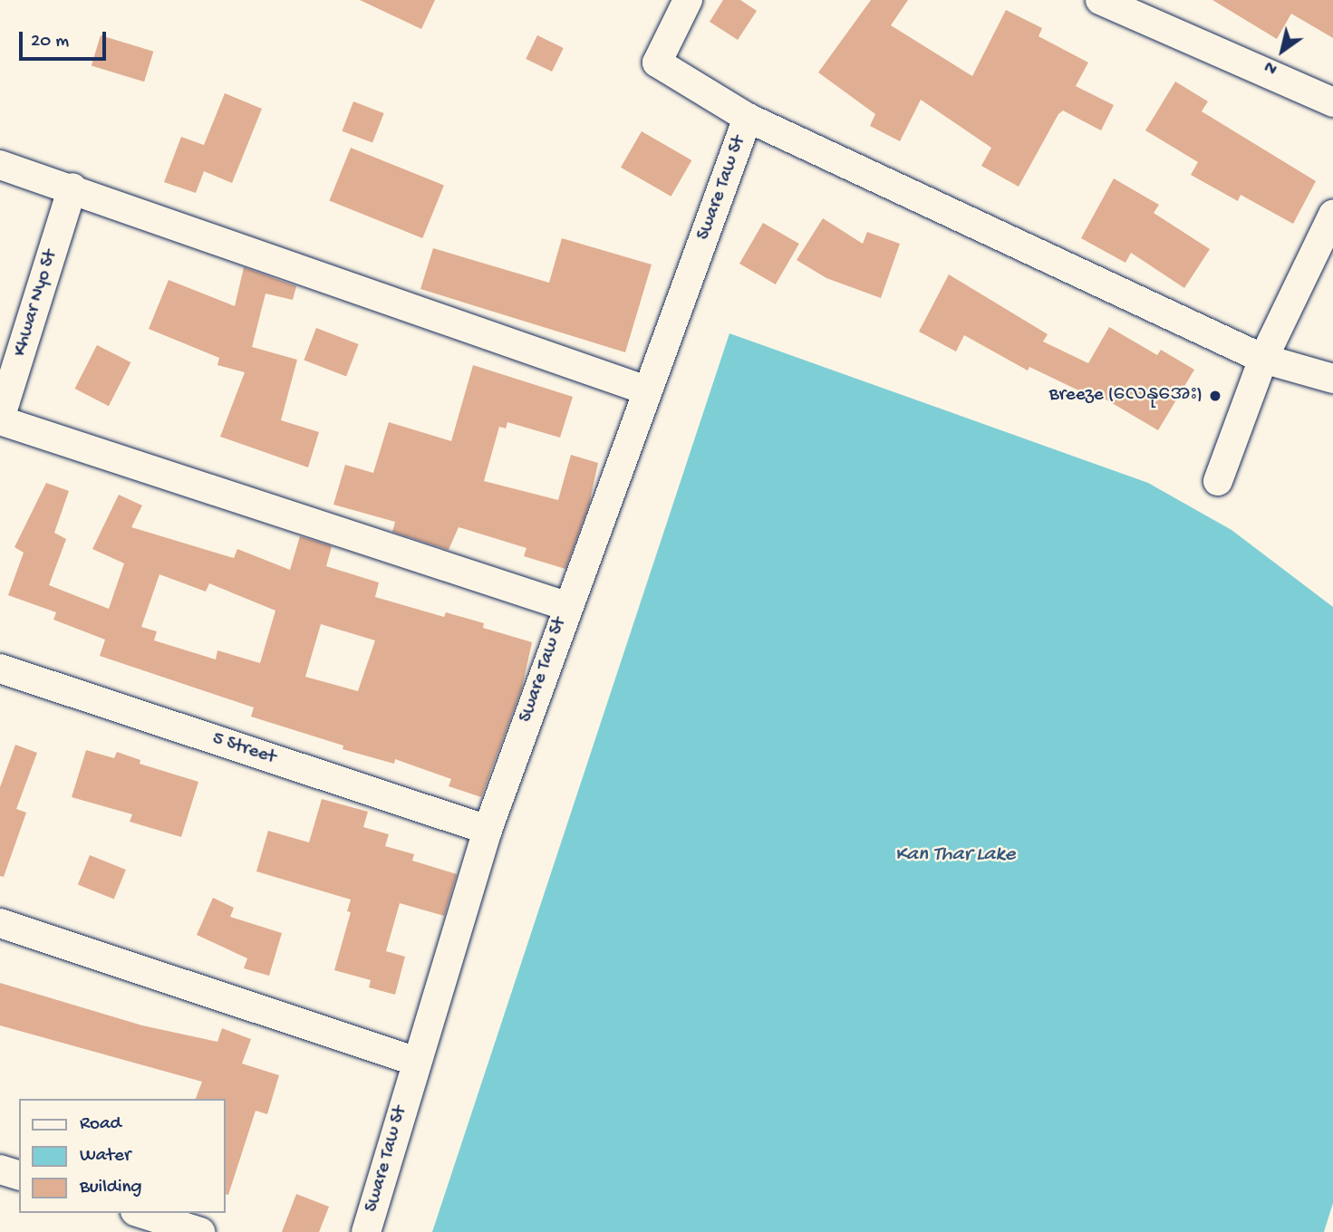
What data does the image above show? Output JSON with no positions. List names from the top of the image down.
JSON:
{
  "streets": {
    "street": ["Sware Taw St", "Khwar Nyo St", "5 Street"]
  },
  "crossings": [
    ["Sware Taw St", "5 Street"]
  ],
  "water": ["Kan Thar Lake"],
  "places": ["Breeze (လေနုအေး)"],
  "legend": ["Road", "Water", "Building"],
  "scale_bar": "20 m",
  "north": "bottom left"
}
